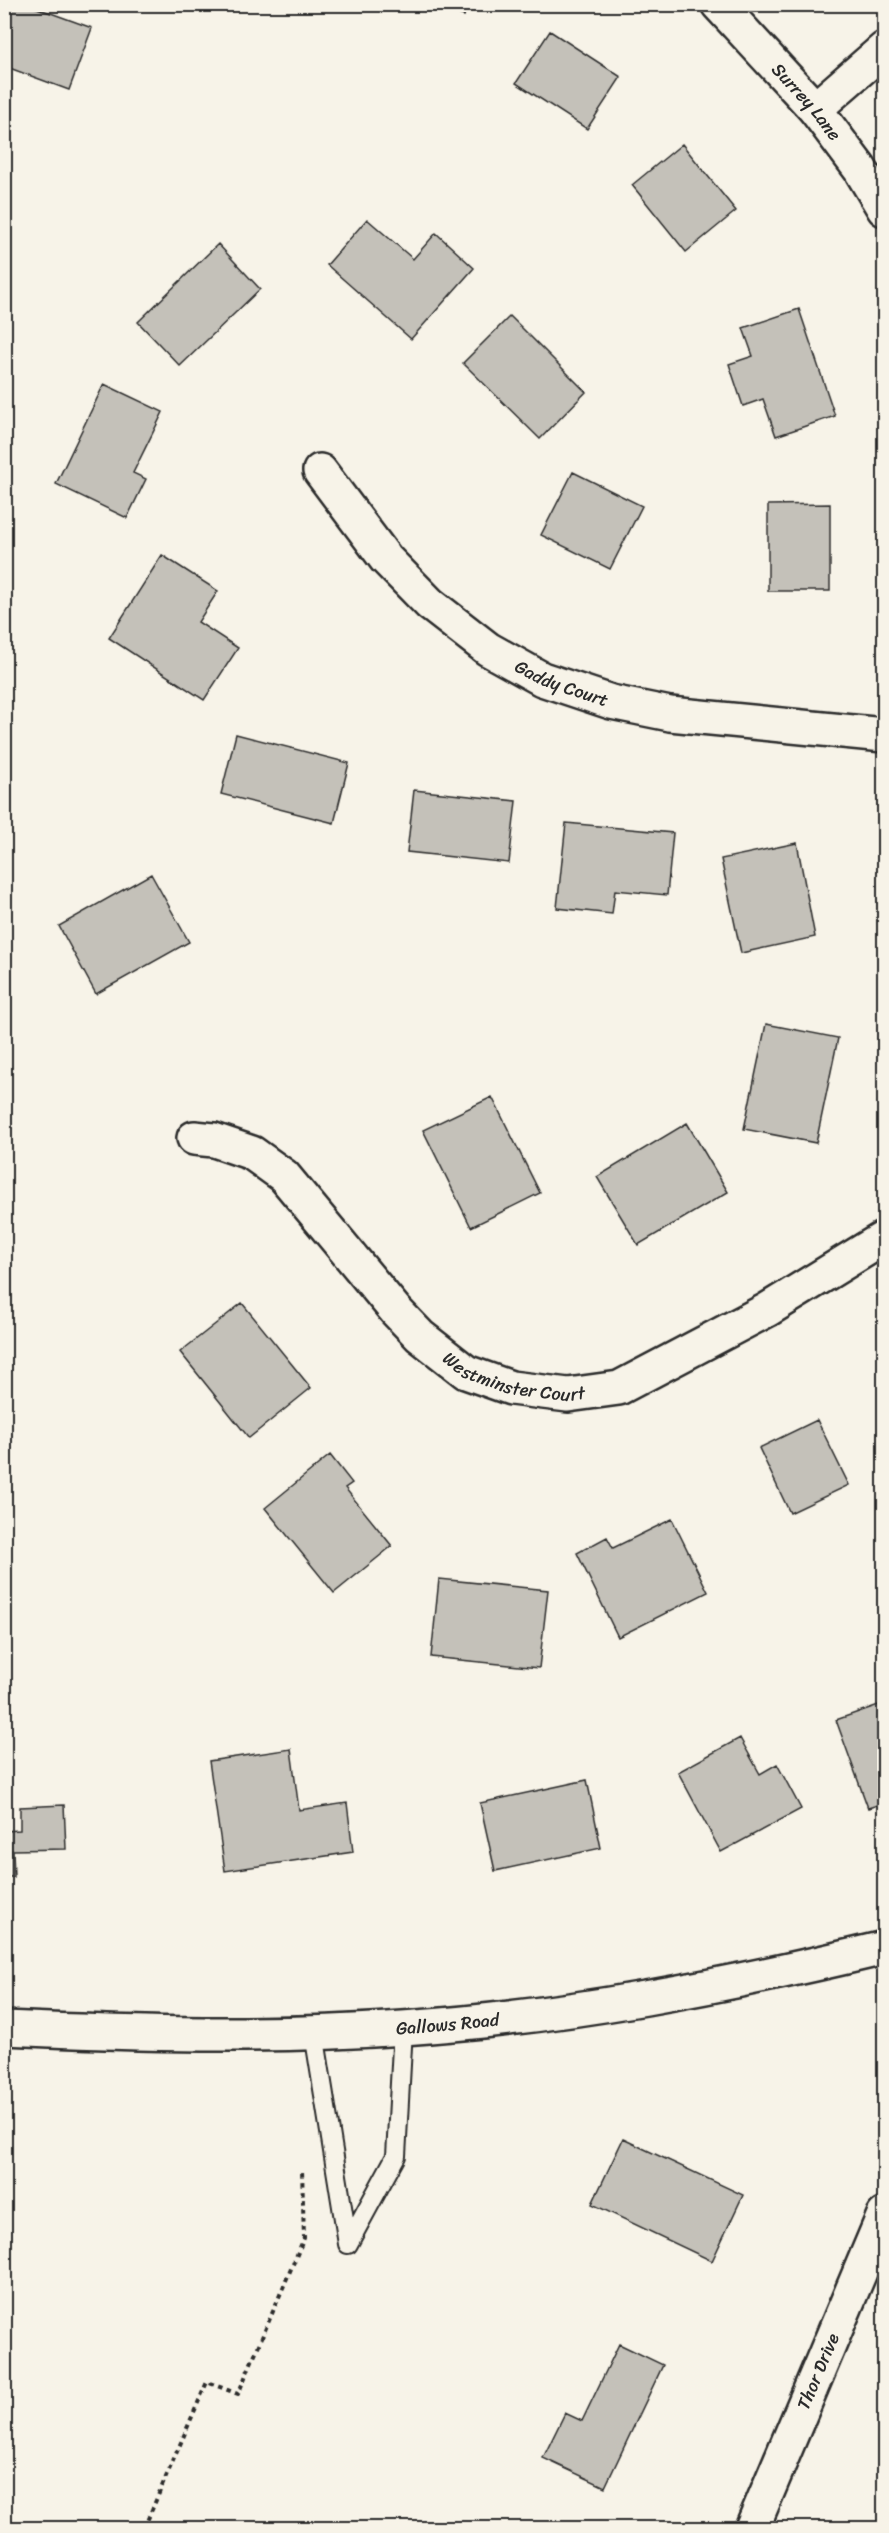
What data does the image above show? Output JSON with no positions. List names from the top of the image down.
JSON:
{
  "streets": {
    "street": [
      "Surrey Lane",
      "Gaddy Court",
      "Westminster Court",
      "Gallows Road",
      "Thor Drive"
    ]
  }
}
